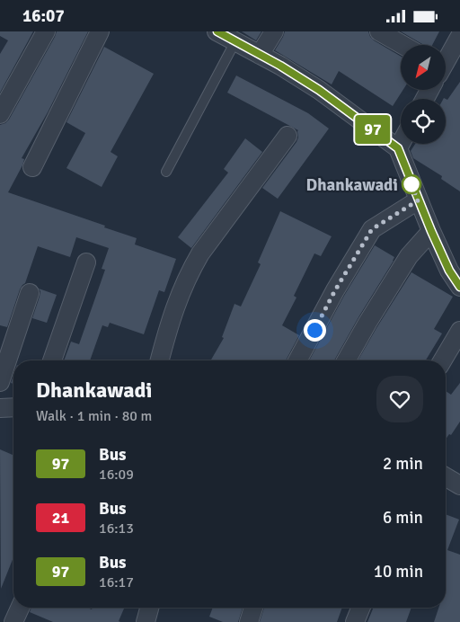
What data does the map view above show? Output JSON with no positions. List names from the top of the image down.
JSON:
{
  "places": ["Dhankawadi"],
  "lines": ["bus line 97"],
  "north": "bottom left",
  "page": {
    "status": "16:07",
    "on_map": "97",
    "heading": ["Dhankawadi", "Walk · 1 min · 80 m"],
    "list": [
      {
        "mark": "97",
        "name": "Bus",
        "note": "16:09",
        "value": "2 min"
      },
      {
        "mark": "21",
        "name": "Bus",
        "note": "16:13",
        "value": "6 min"
      },
      {
        "mark": "97",
        "name": "Bus",
        "note": "16:17",
        "value": "10 min"
      }
    ]
  }
}
